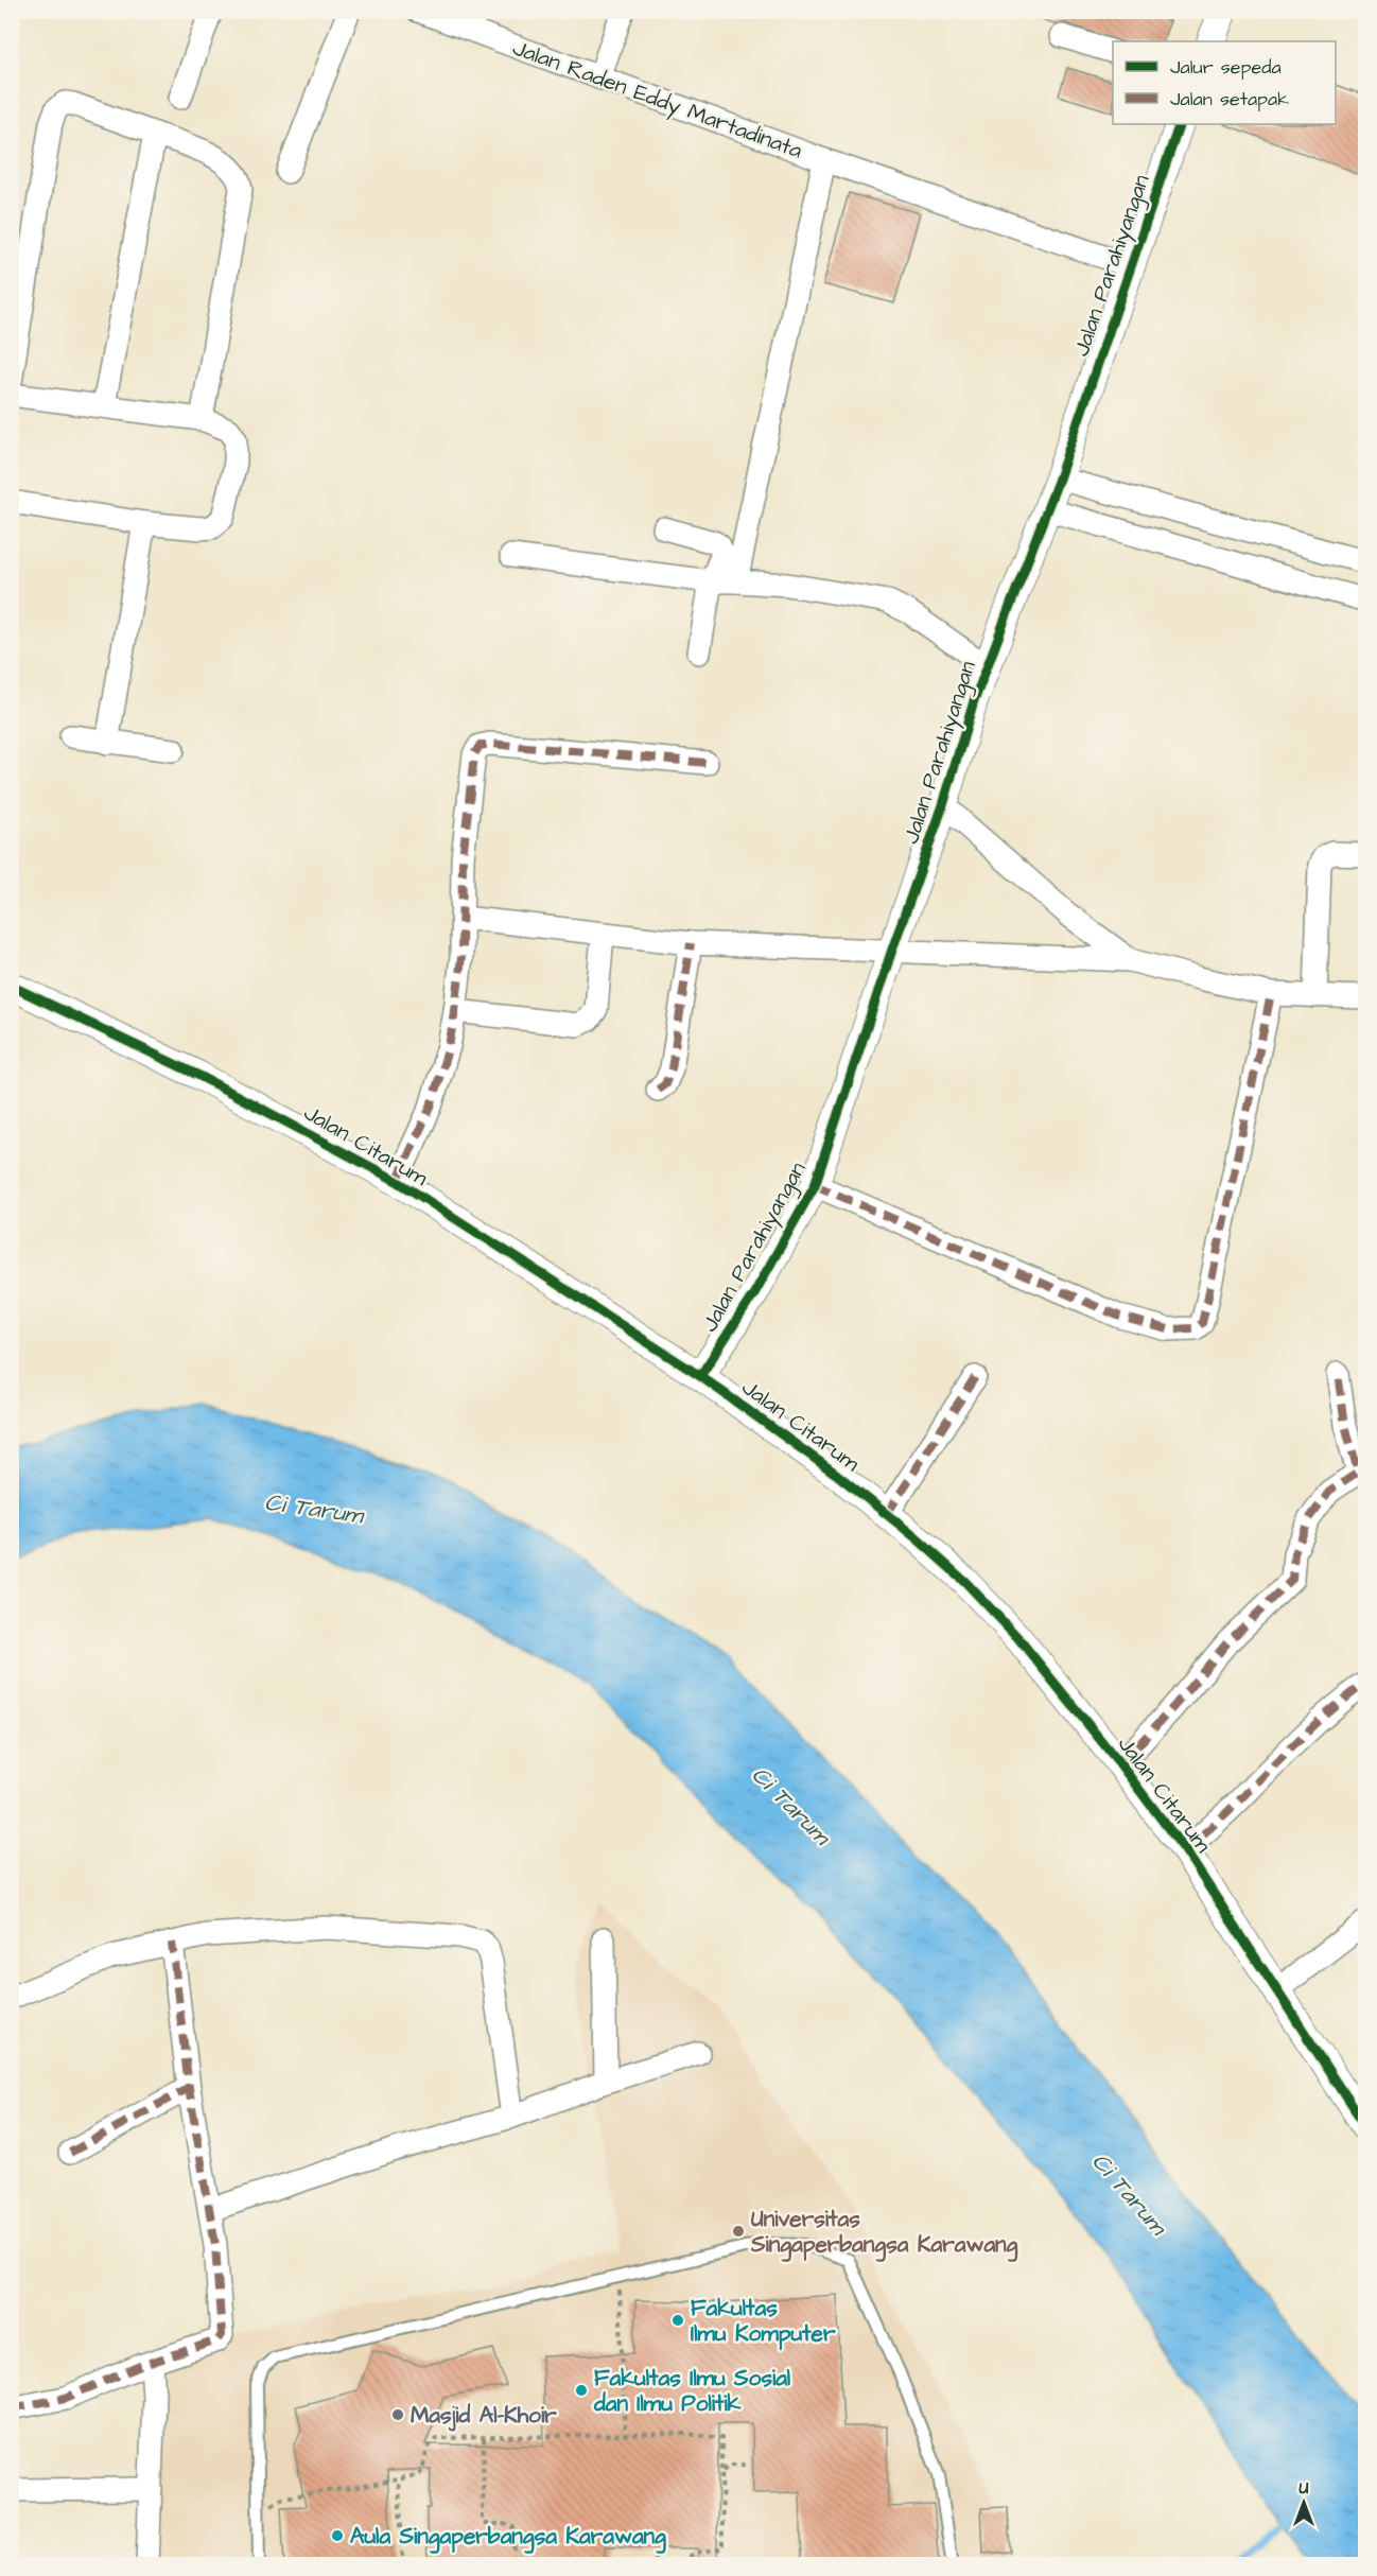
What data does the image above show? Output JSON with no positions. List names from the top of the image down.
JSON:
{
  "streets": {
    "street": ["Jalan Raden Eddy Martadinata", "Jalan Parahiyangan", "Jalan Citarum"]
  },
  "crossings": [
    ["Jalan Raden Eddy Martadinata", "Jalan Parahiyangan"],
    ["Jalan Parahiyangan", "Jalan Citarum"]
  ],
  "water": ["Ci Tarum"],
  "places": [
    "Universitas Singaperbangsa Karawang",
    "Fakultas Ilmu Komputer",
    "Fakultas Ilmu Sosial dan Ilmu Politik",
    "Masjid Al-Khoir",
    "Aula Singaperbangsa Karawang"
  ],
  "legend": ["Jalur sepeda", "Jalan setapak"],
  "north": "top"
}
